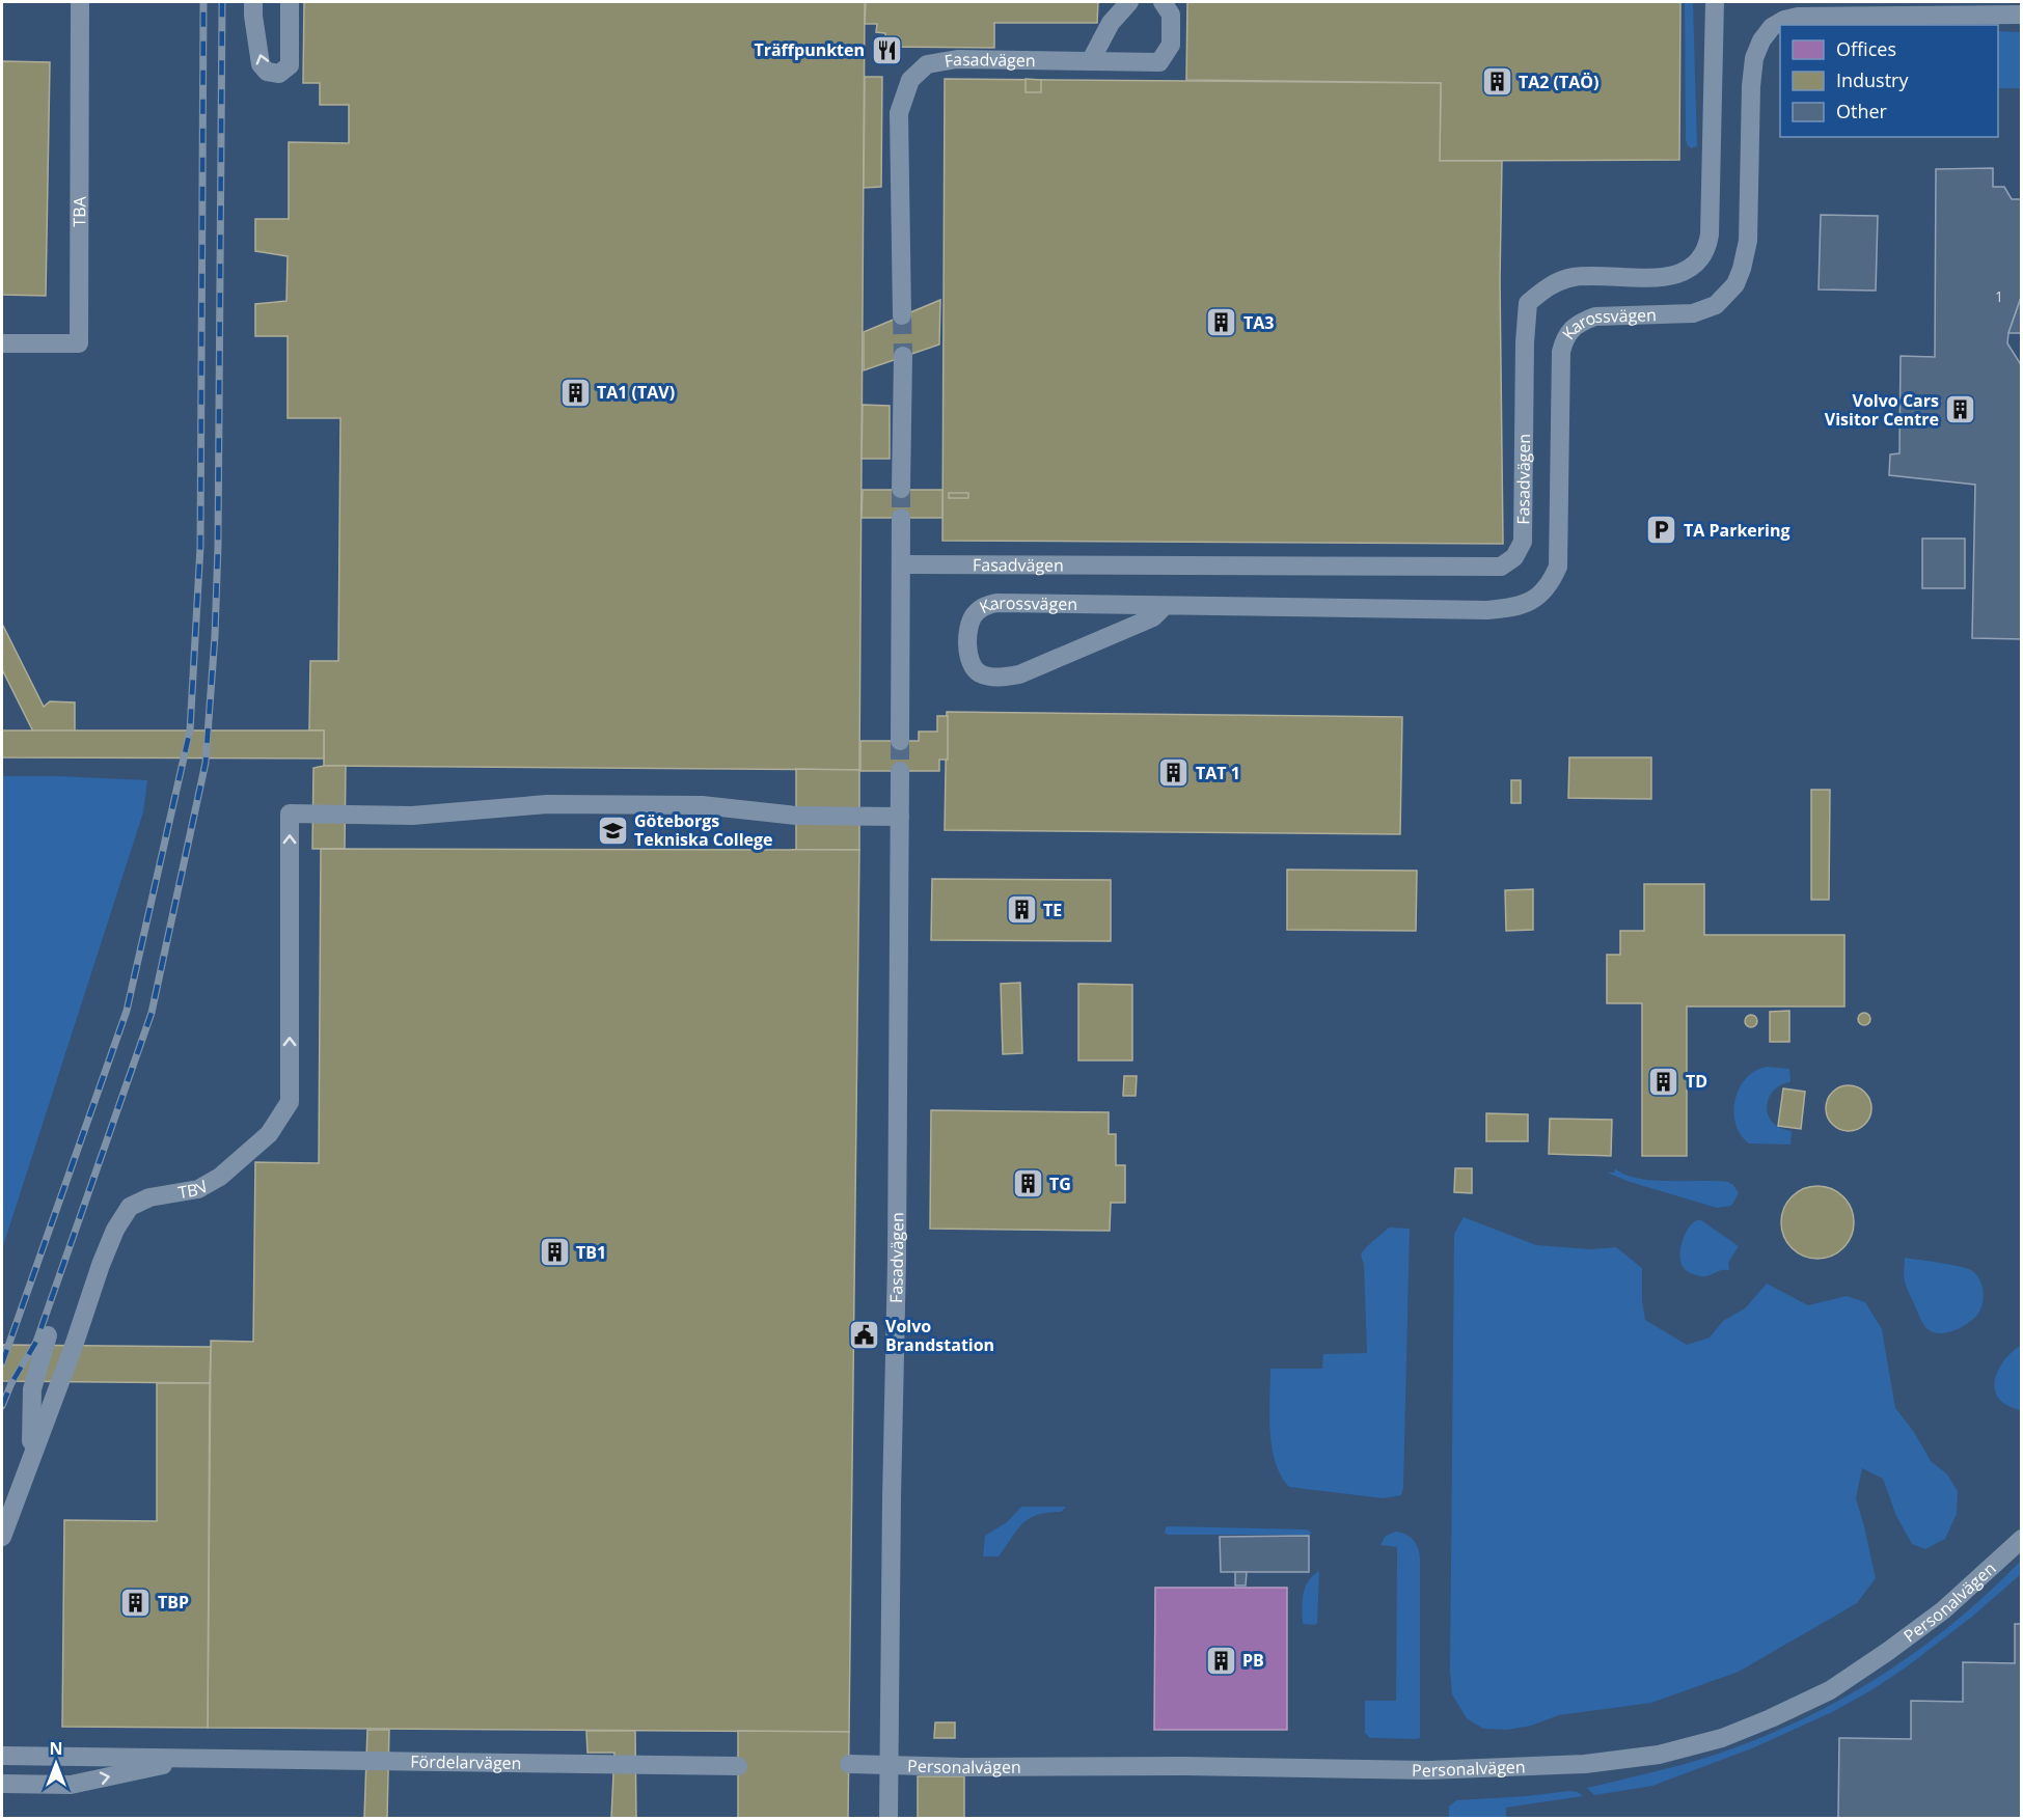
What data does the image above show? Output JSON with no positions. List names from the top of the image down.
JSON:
{
  "streets": {
    "street": [
      "Fasadvägen",
      "TBA",
      "Karossvägen",
      "TBV",
      "Personalvägen",
      "Fördelarvägen"
    ]
  },
  "crossings": [
    ["Fasadvägen", "TBV"],
    ["Fasadvägen", "Personalvägen"]
  ],
  "places": {
    "restaurant": ["Träffpunkten"],
    "building": [
      "TA2 (TAÖ)",
      "TA3",
      "TA1 (TAV)",
      "Volvo Cars Visitor Centre",
      "TAT 1",
      "TE",
      "TD",
      "TG",
      "TB1",
      "TBP",
      "PB"
    ],
    "parking": ["TA Parkering"],
    "school or university": ["Göteborgs Tekniska College"],
    "public building": ["Volvo Brandstation"]
  },
  "house_numbers": ["1"],
  "legend": ["Offices", "Industry", "Other"],
  "north": "top"
}
